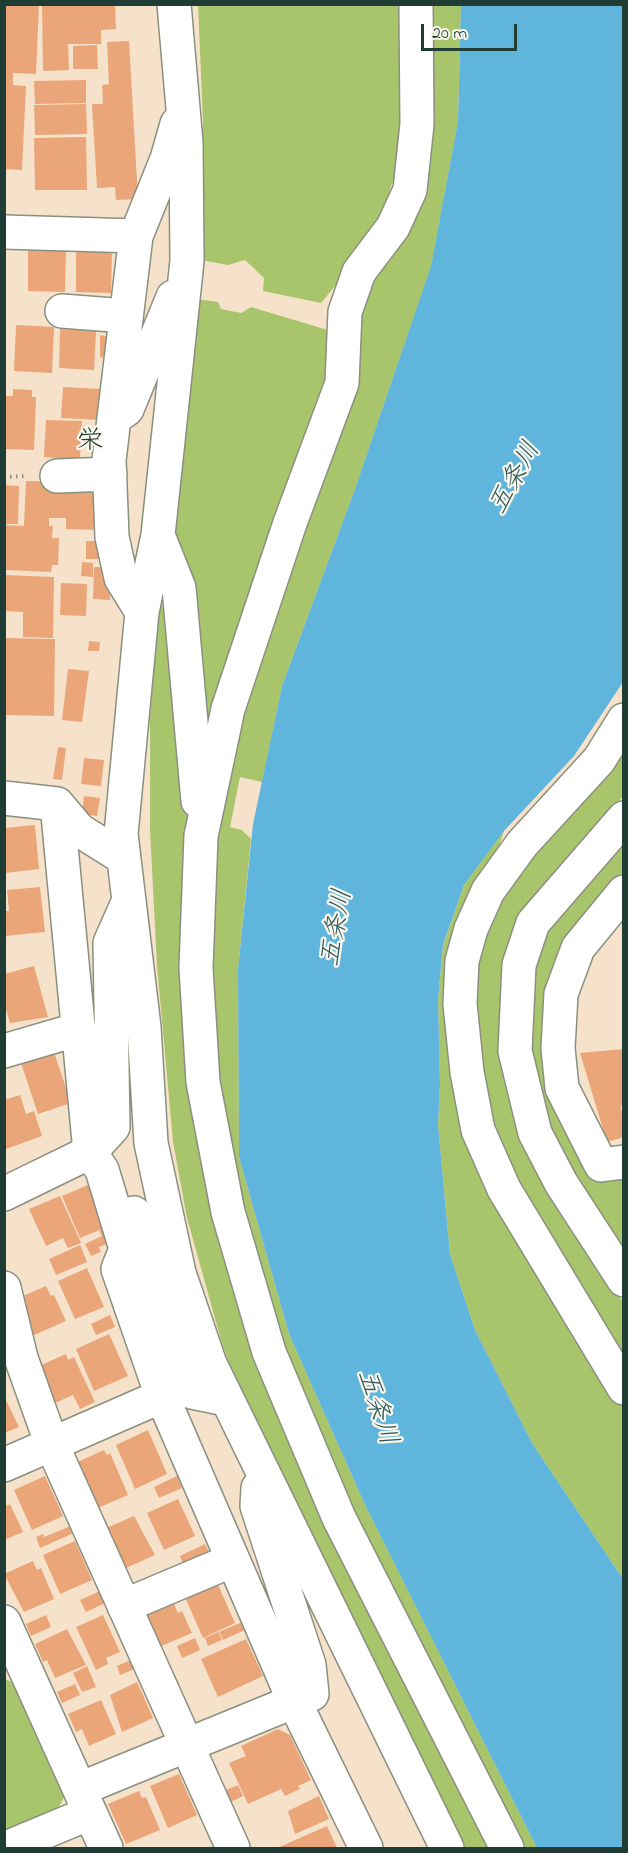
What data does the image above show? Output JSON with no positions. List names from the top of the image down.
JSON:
{
  "districts": ["栄"],
  "water": ["五条川"],
  "scale_bar": "20 m"
}
